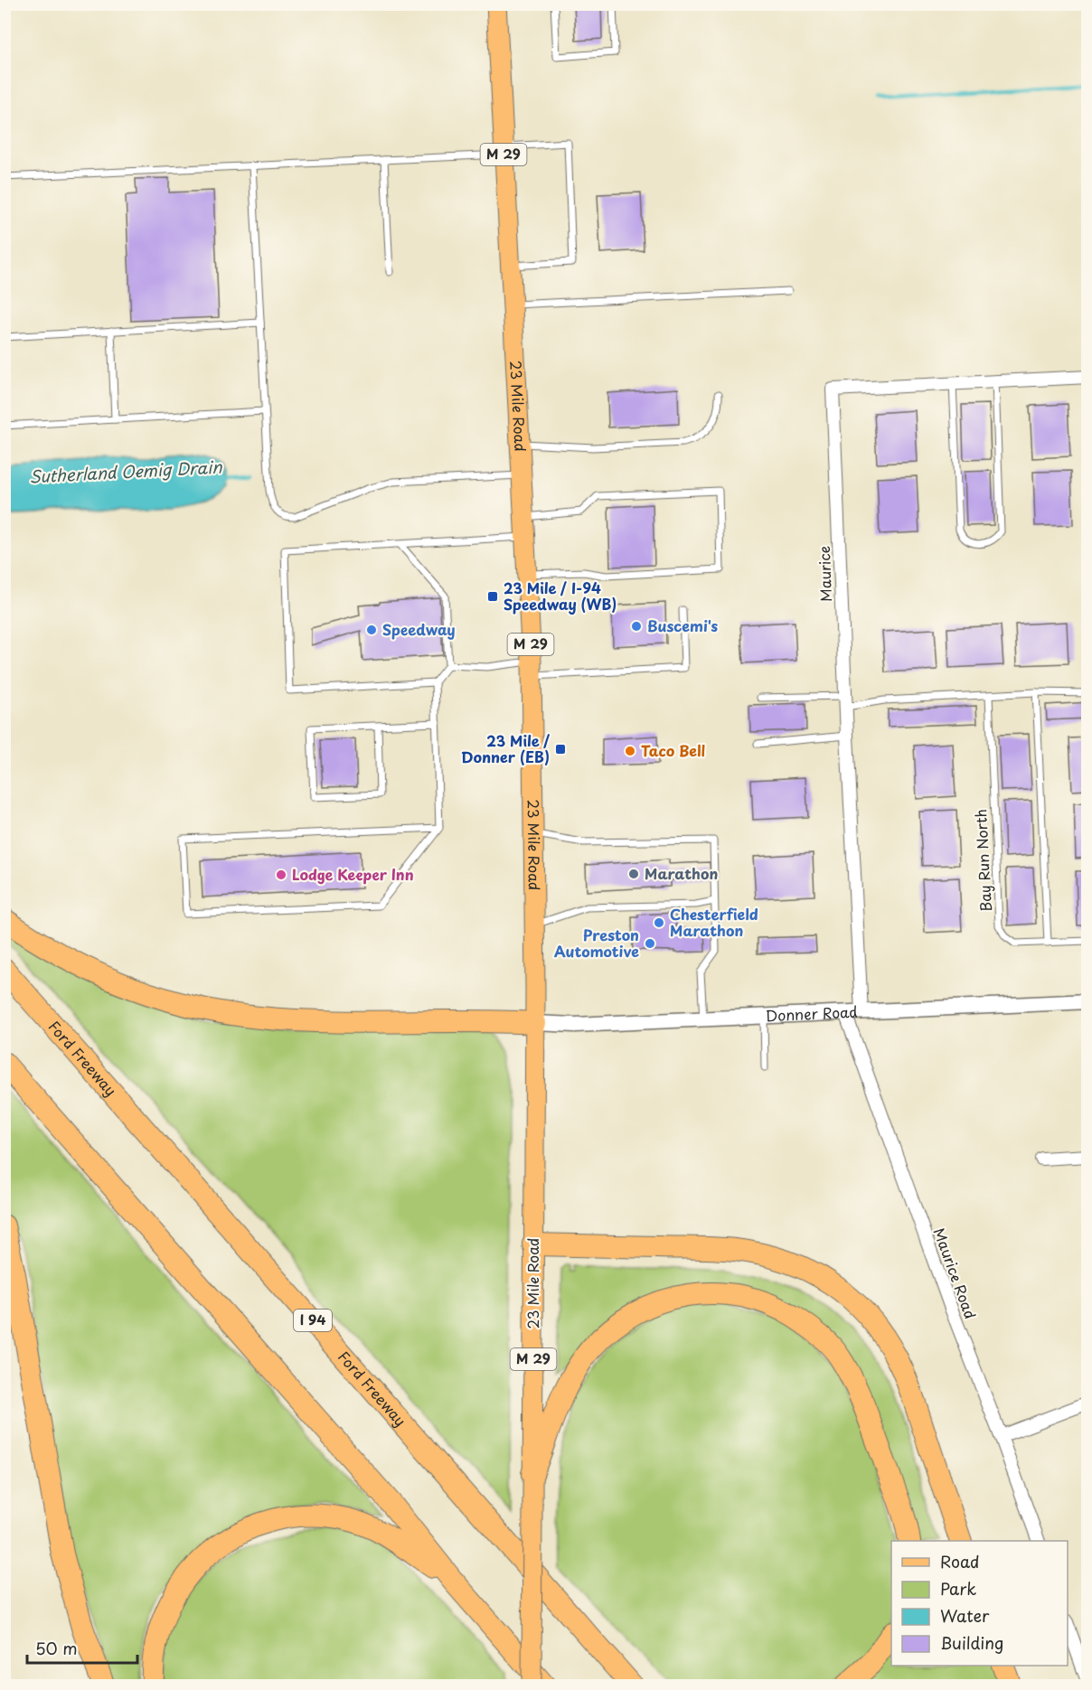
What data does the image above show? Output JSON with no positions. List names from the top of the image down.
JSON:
{
  "streets": {
    "highway": ["Ford Freeway", "I 94"],
    "main road": ["M 29", "23 Mile Road"],
    "street": ["Maurice", "Donner Road", "Maurice Road"],
    "lane": ["Bay Run North"]
  },
  "crossings": [
    ["23 Mile Road", "Donner Road"],
    ["Maurice", "Donner Road"],
    ["Donner Road", "Maurice Road"]
  ],
  "water": ["Sutherland Oemig Drain"],
  "places": {
    "transit": ["23 Mile / I-94 Speedway (WB)", "23 Mile / Donner (EB)"],
    "other": [
      "Buscemi's",
      "Speedway",
      "Taco Bell",
      "Marathon",
      "Lodge Keeper Inn",
      "Chesterfield Marathon",
      "Preston Automotive"
    ]
  },
  "legend": [
    "Road",
    "Park",
    "Water",
    "Building"
  ],
  "scale_bar": "50 m"
}
